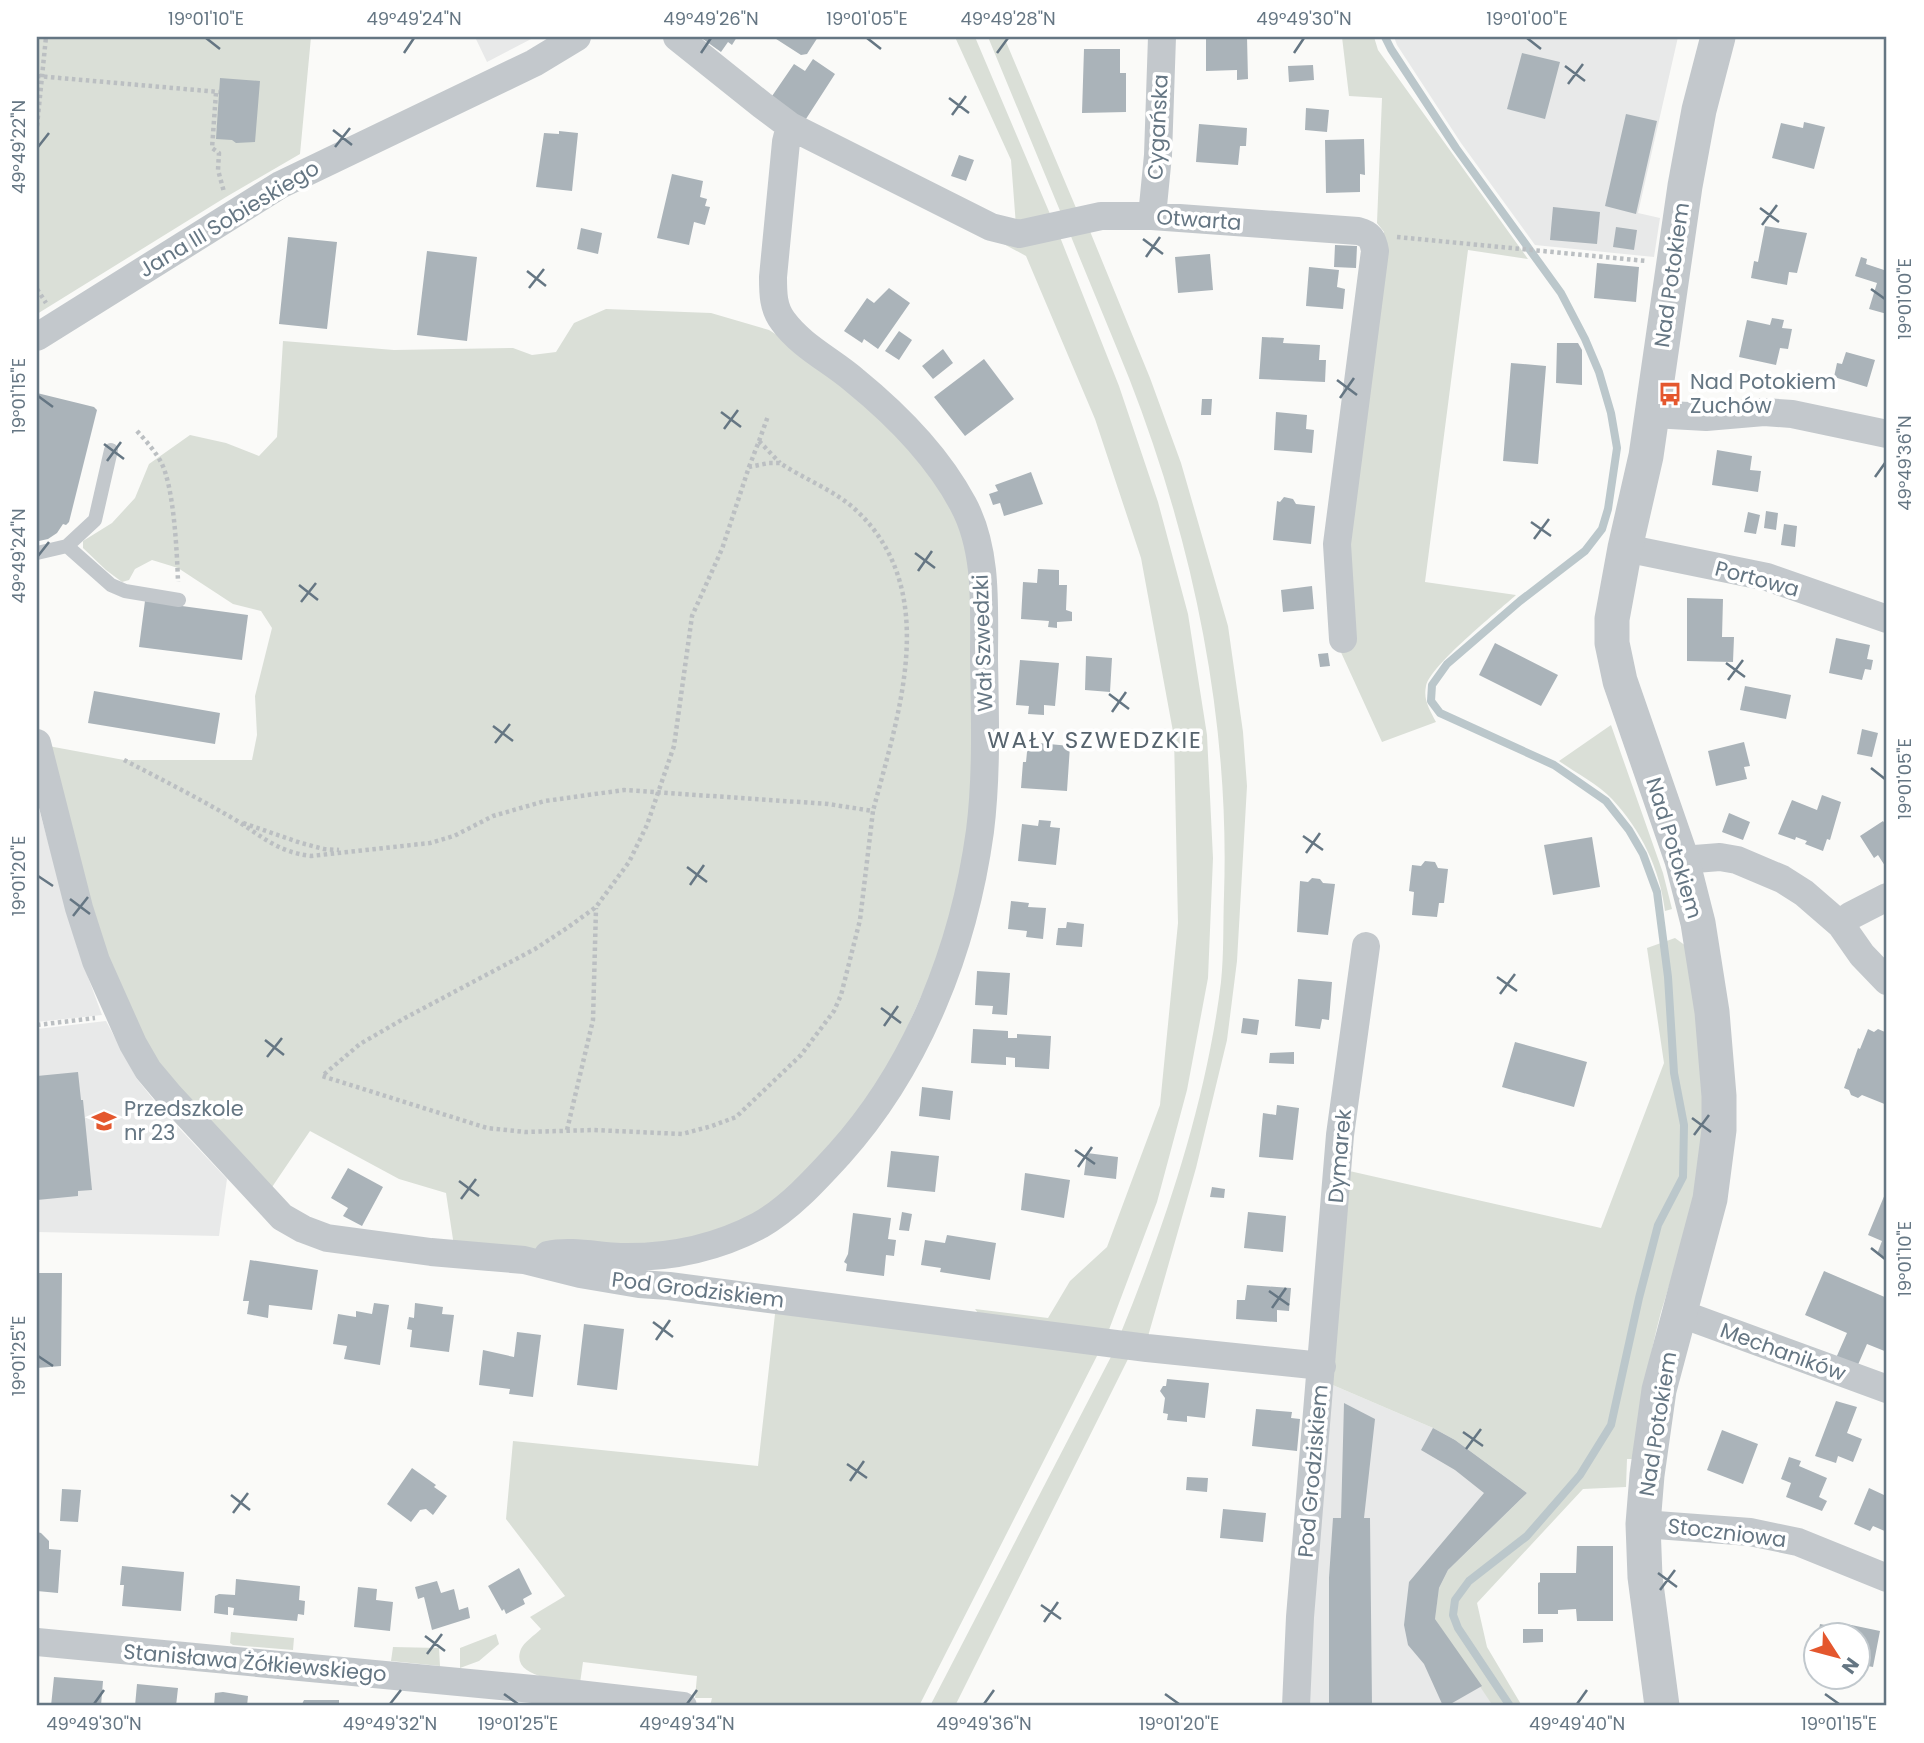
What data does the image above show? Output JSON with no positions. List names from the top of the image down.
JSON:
{
  "streets": {
    "street": [
      "Cygańska",
      "Jana III Sobieskiego",
      "Otwarta",
      "Nad Potokiem",
      "Portowa",
      "Wał Szwedzki",
      "Dymarek",
      "Pod Grodziskiem",
      "Mechaników",
      "Stoczniowa",
      "Stanisława Żółkiewskiego"
    ]
  },
  "crossings": [
    ["Cygańska", "Otwarta"],
    ["Otwarta", "Wał Szwedzki"],
    ["Nad Potokiem", "Portowa"],
    ["Nad Potokiem", "Mechaników"],
    ["Nad Potokiem", "Stoczniowa"],
    ["Wał Szwedzki", "Pod Grodziskiem"],
    ["Dymarek", "Pod Grodziskiem"]
  ],
  "districts": ["WAŁY SZWEDZKIE"],
  "places": {
    "bus stop": ["Nad Potokiem Zuchów"],
    "school or university": ["Przedszkole nr 23"]
  },
  "north": "bottom right",
  "coordinates": [
    "19°01'10\"E",
    "49°49'24\"N",
    "49°49'26\"N",
    "19°01'05\"E",
    "49°49'28\"N",
    "49°49'30\"N",
    "19°01'00\"E",
    "49°49'22\"N",
    "19°01'15\"E",
    "49°49'36\"N",
    "19°01'20\"E",
    "19°01'25\"E",
    "49°49'32\"N",
    "49°49'34\"N",
    "49°49'40\"N"
  ]
}
